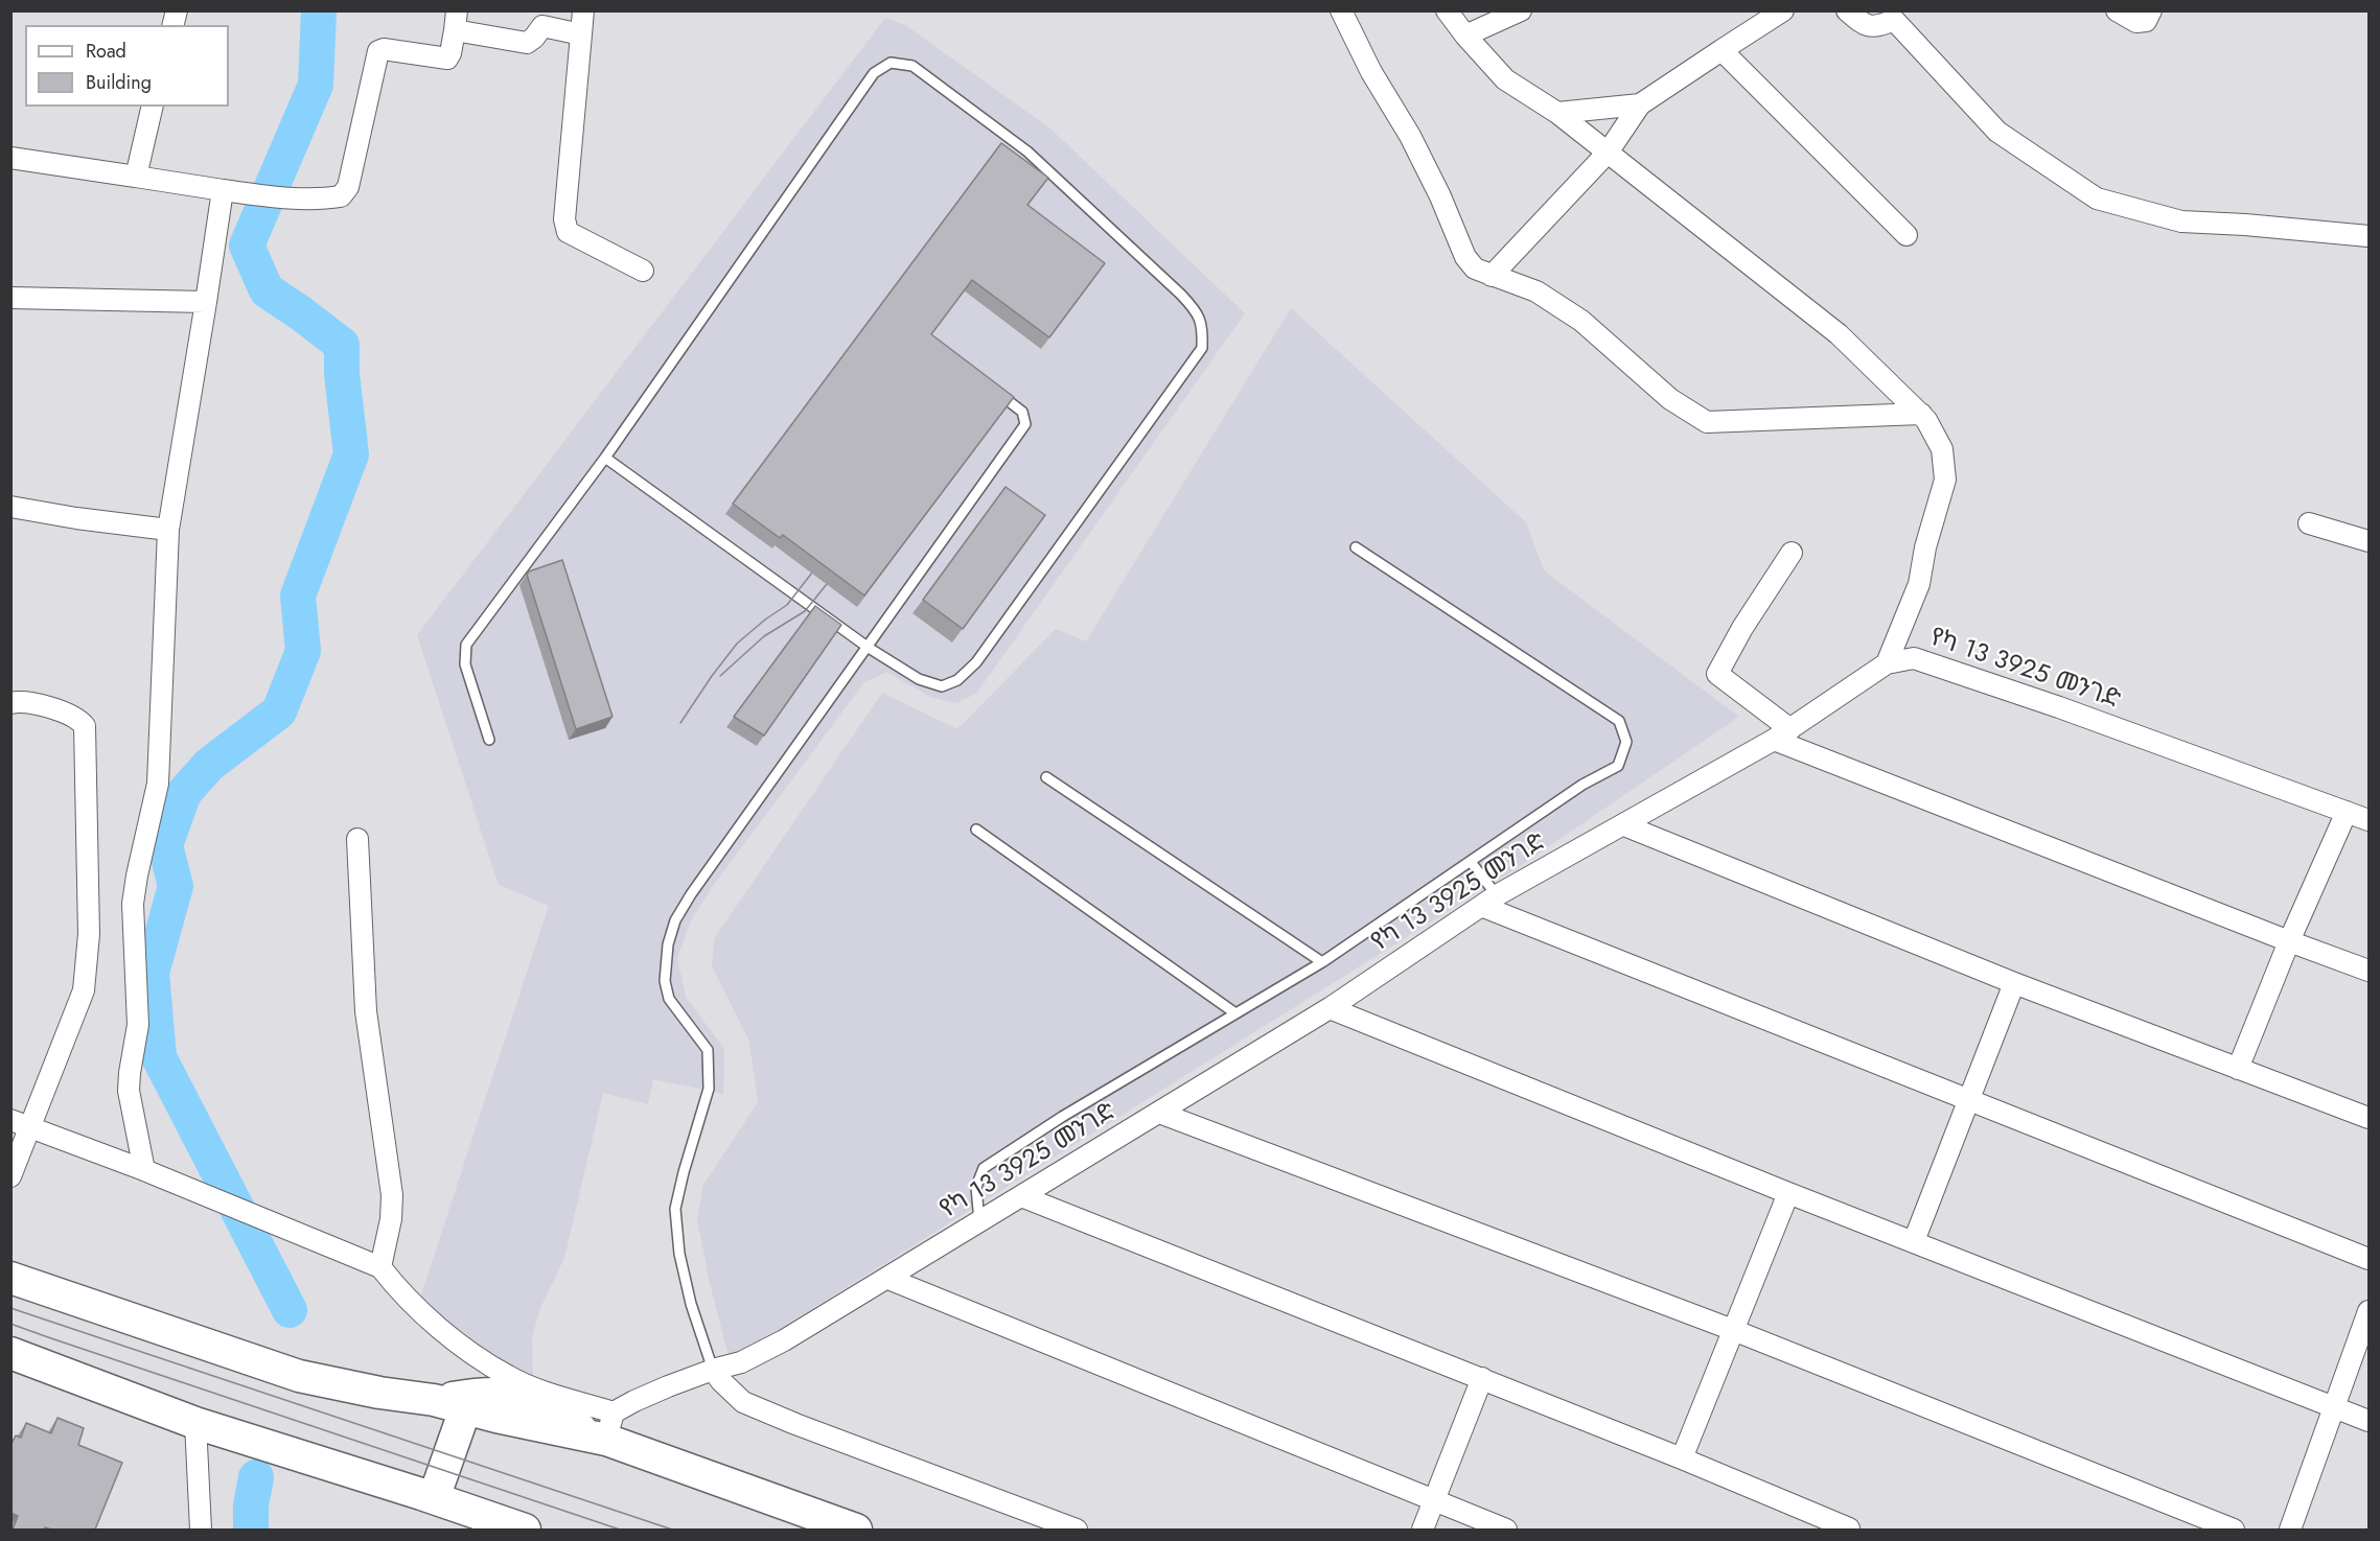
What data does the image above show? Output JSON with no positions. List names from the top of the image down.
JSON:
{
  "streets": {
    "street": ["የካ 13 3925 መንገድ"]
  },
  "legend": ["Road", "Building"]
}
